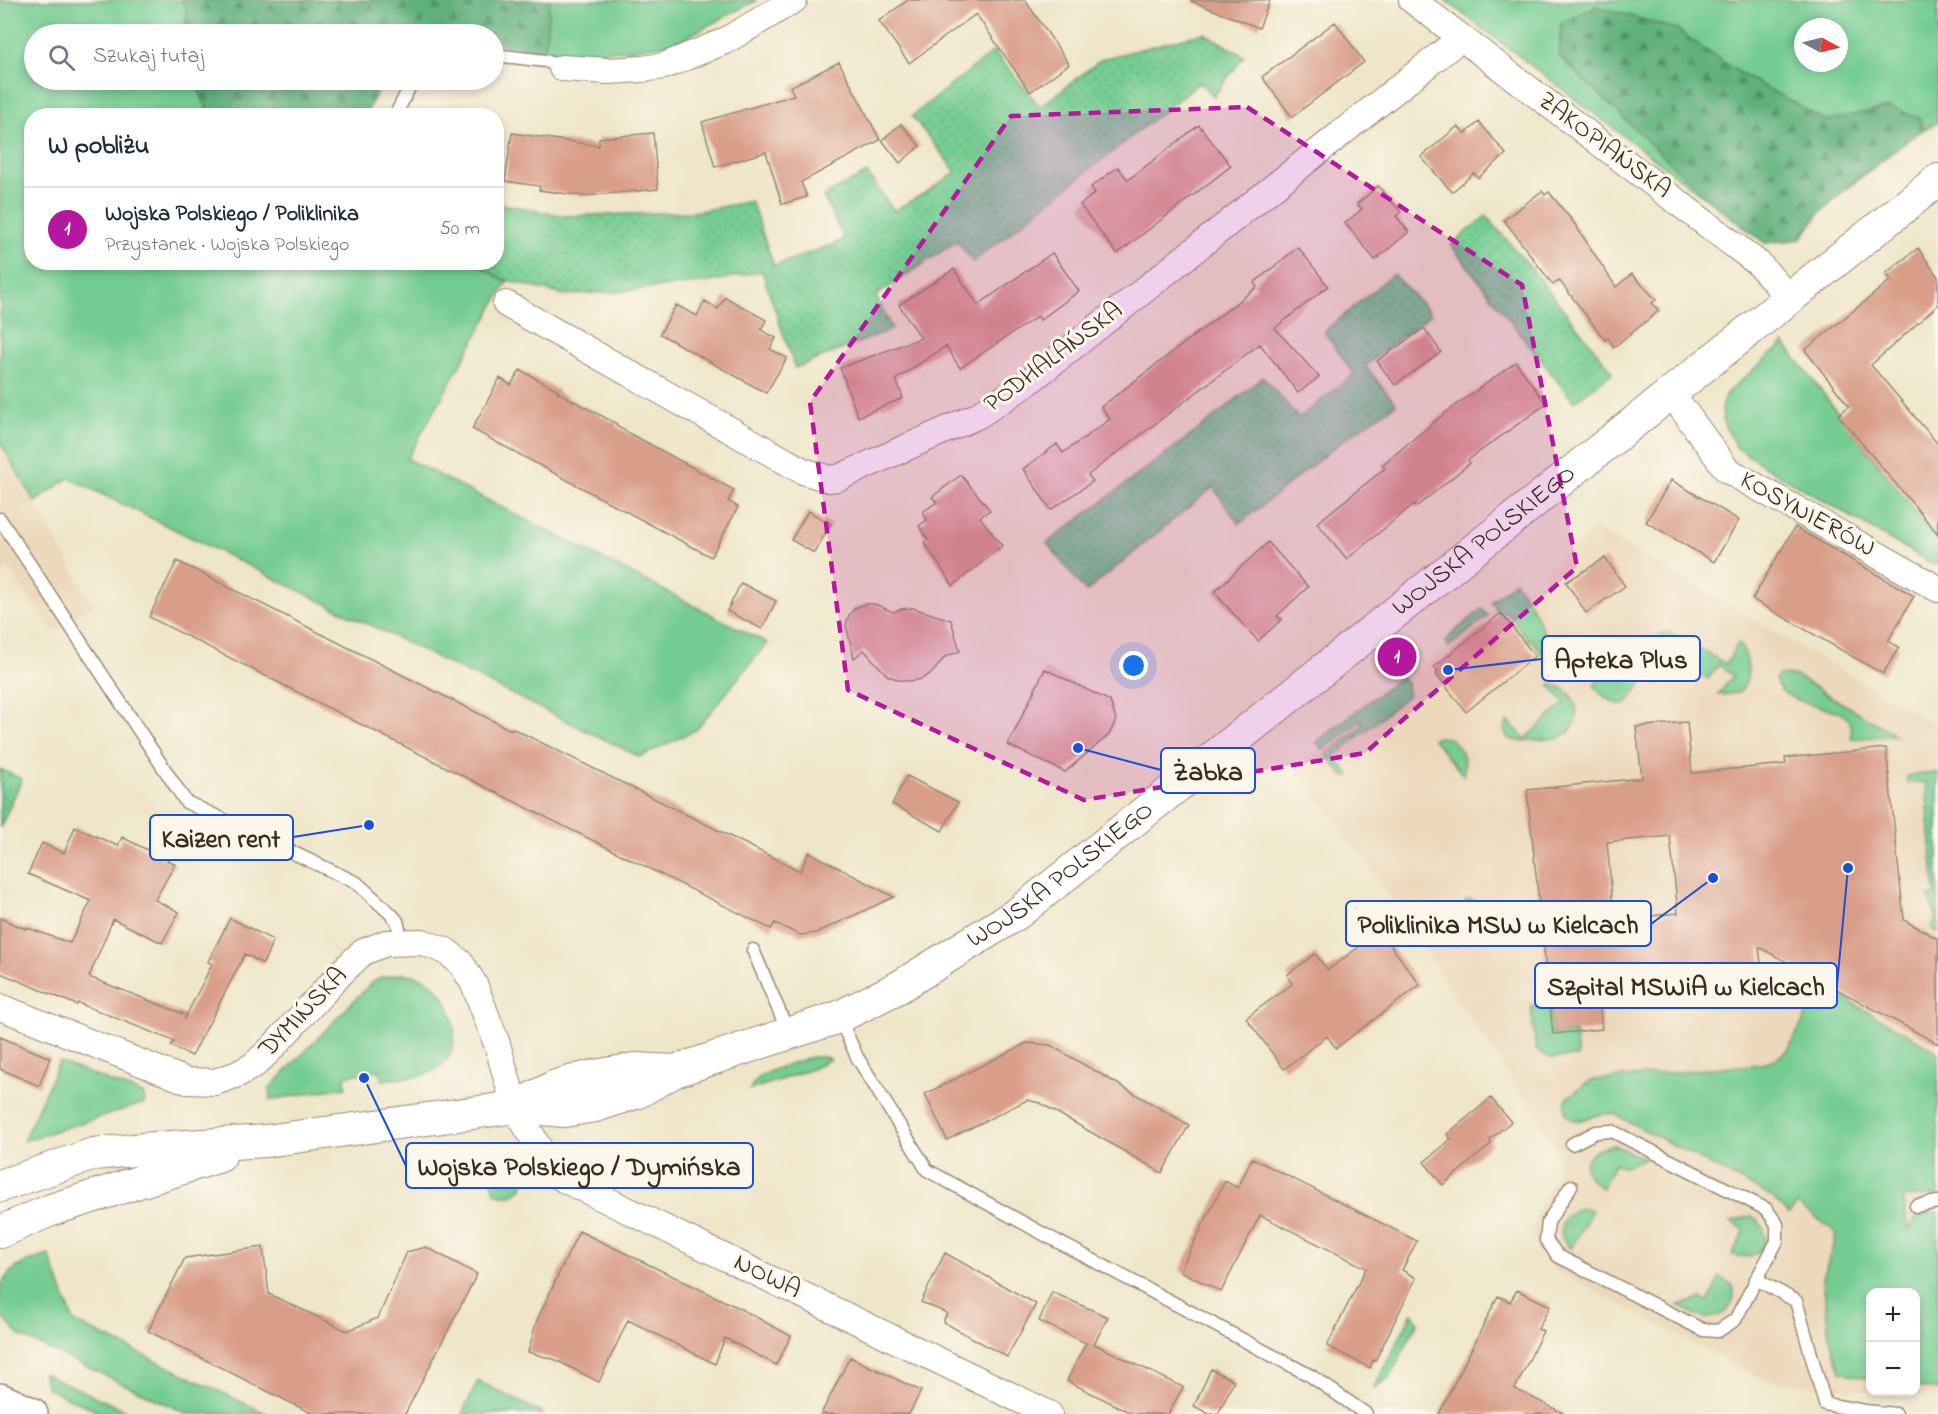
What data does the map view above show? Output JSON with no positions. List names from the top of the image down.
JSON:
{
  "streets": {
    "street": [
      "ZAKOPIAŃSKA",
      "PODHALAŃSKA",
      "KOSYNIERÓW",
      "WOJSKA POLSKIEGO",
      "DYMIŃSKA",
      "NOWA"
    ]
  },
  "crossings": [
    ["ZAKOPIAŃSKA", "PODHALAŃSKA"],
    ["ZAKOPIAŃSKA", "WOJSKA POLSKIEGO"],
    ["KOSYNIERÓW", "WOJSKA POLSKIEGO"],
    ["WOJSKA POLSKIEGO", "DYMIŃSKA"],
    ["WOJSKA POLSKIEGO", "NOWA"],
    ["DYMIŃSKA", "NOWA"]
  ],
  "places": [
    "Apteka Plus",
    "Żabka",
    "Kaizen rent",
    "Szpital MSWiA w Kielcach",
    "Poliklinika MSW w Kielcach",
    "Wojska Polskiego / Dymińska"
  ],
  "north": "right",
  "page": {
    "search": "Szukaj tutaj",
    "heading": "W pobliżu",
    "list": [
      {
        "mark": "1",
        "name": "Wojska Polskiego / Poliklinika",
        "note": "Przystanek · Wojska Polskiego",
        "value": "50 m"
      }
    ],
    "pins": "1",
    "map_buttons": ["+", "−"]
  }
}
